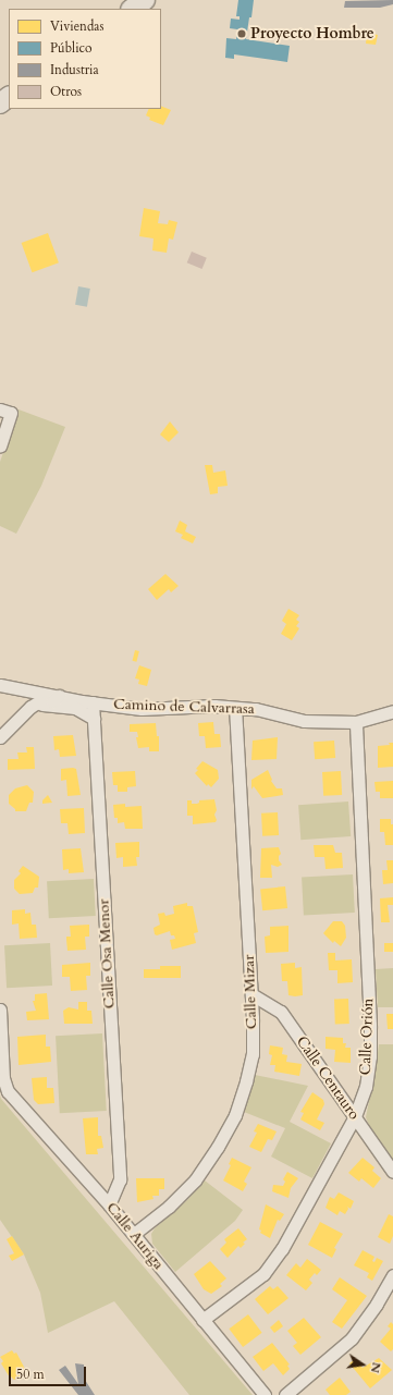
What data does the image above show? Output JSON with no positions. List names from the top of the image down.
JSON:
{
  "streets": {
    "street": [
      "Camino de Calvarrasa",
      "Calle Osa Menor",
      "Calle Mizar",
      "Calle Orión",
      "Calle Centauro",
      "Calle Auriga"
    ]
  },
  "crossings": [
    ["Camino de Calvarrasa", "Calle Osa Menor"],
    ["Camino de Calvarrasa", "Calle Mizar"],
    ["Camino de Calvarrasa", "Calle Orión"],
    ["Calle Osa Menor", "Calle Auriga"],
    ["Calle Mizar", "Calle Centauro"],
    ["Calle Mizar", "Calle Auriga"],
    ["Calle Orión", "Calle Centauro"],
    ["Calle Orión", "Calle Auriga"]
  ],
  "places": ["Proyecto Hombre"],
  "legend": [
    "Viviendas",
    "Público",
    "Industria",
    "Otros"
  ],
  "scale_bar": "50 m",
  "north": "right"
}
